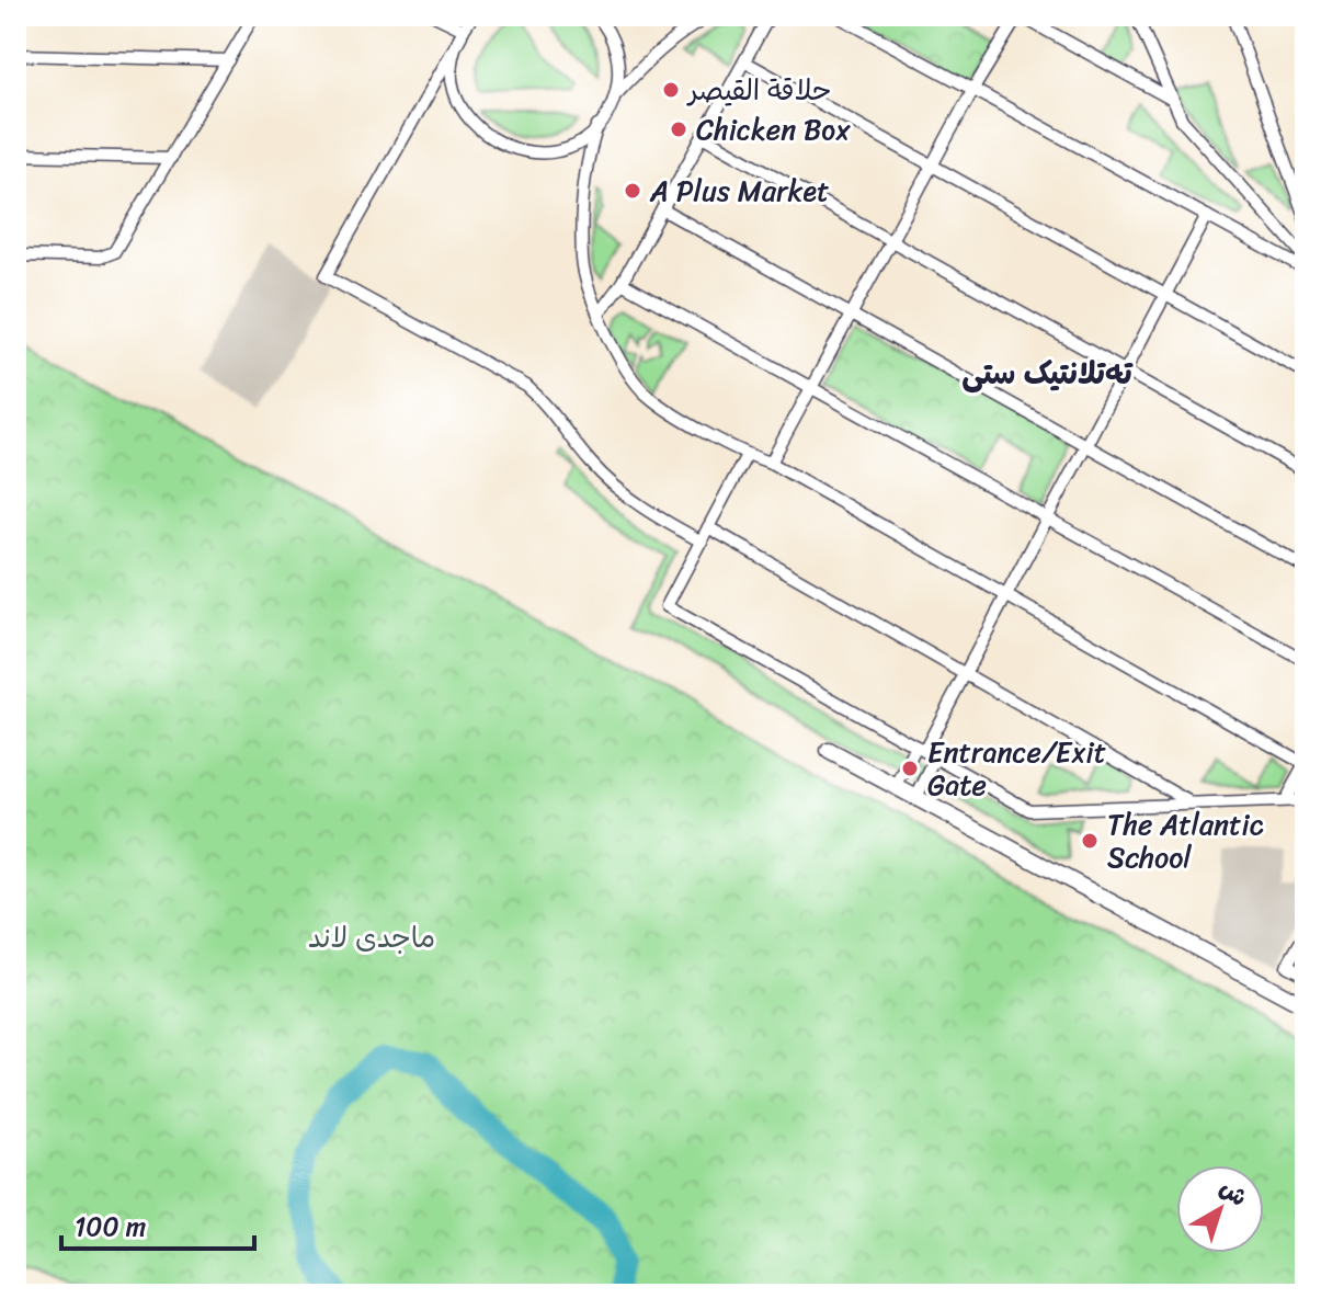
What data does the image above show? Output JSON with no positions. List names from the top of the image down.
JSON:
{
  "districts": ["تەتلانتیک ستی"],
  "parks": ["ماجدی لاند"],
  "places": [
    "حلاقة القيصر",
    "Chicken Box",
    "A Plus Market",
    "Entrance/Exit Gate",
    "The Atlantic School"
  ],
  "scale_bar": "100 m",
  "north": "top right"
}
